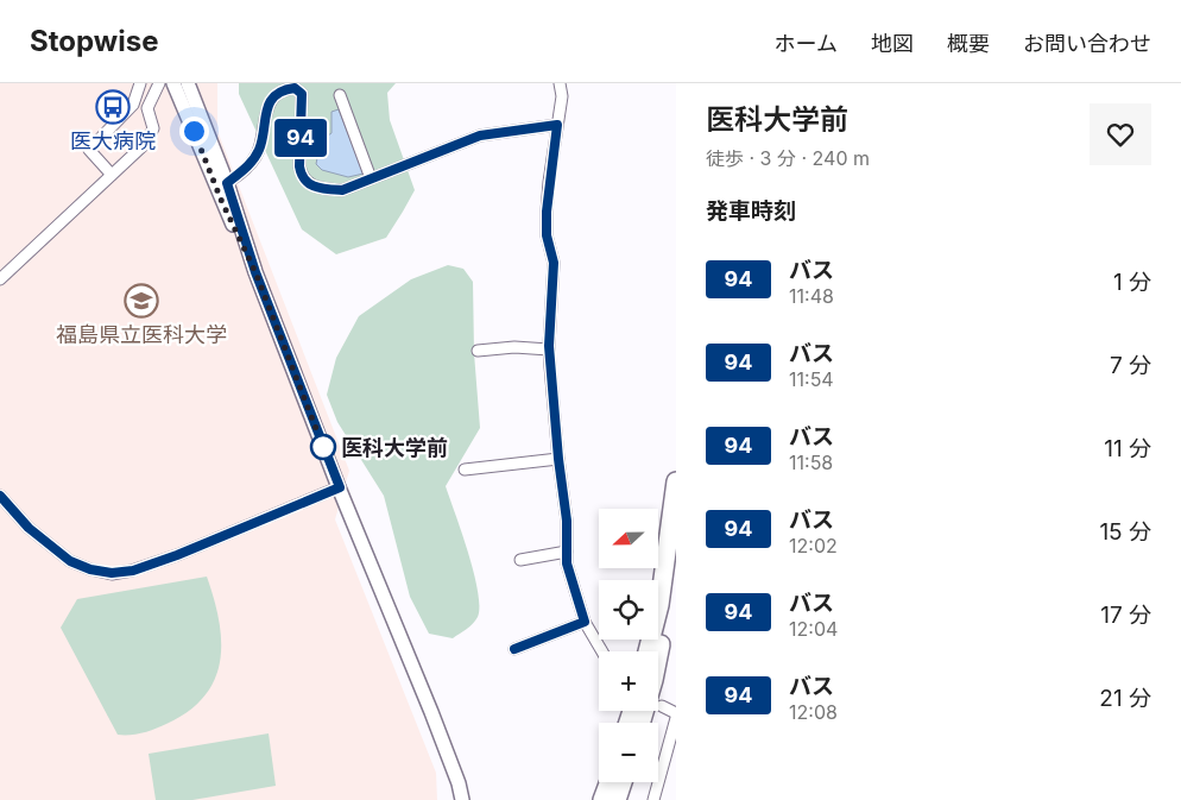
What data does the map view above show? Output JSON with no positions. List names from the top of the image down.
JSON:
{
  "places": {
    "bus stop": ["医大病院"],
    "school or university": ["福島県立医科大学"],
    "other": ["医科大学前"]
  },
  "lines": ["bus line 94"],
  "north": "left",
  "page": {
    "header": "Stopwise",
    "nav": [
      "ホーム",
      "地図",
      "概要",
      "お問い合わせ"
    ],
    "on_map": "94",
    "heading": [
      ["医科大学前", "徒歩 · 3 分 · 240 m"],
      "発車時刻"
    ],
    "list": [
      {
        "mark": "94",
        "name": "バス",
        "note": "11:48",
        "value": "1 分"
      },
      {
        "mark": "94",
        "name": "バス",
        "note": "11:54",
        "value": "7 分"
      },
      {
        "mark": "94",
        "name": "バス",
        "note": "11:58",
        "value": "11 分"
      },
      {
        "mark": "94",
        "name": "バス",
        "note": "12:02",
        "value": "15 分"
      },
      {
        "mark": "94",
        "name": "バス",
        "note": "12:04",
        "value": "17 分"
      },
      {
        "mark": "94",
        "name": "バス",
        "note": "12:08",
        "value": "21 分"
      }
    ],
    "map_buttons": ["+", "−"]
  }
}
